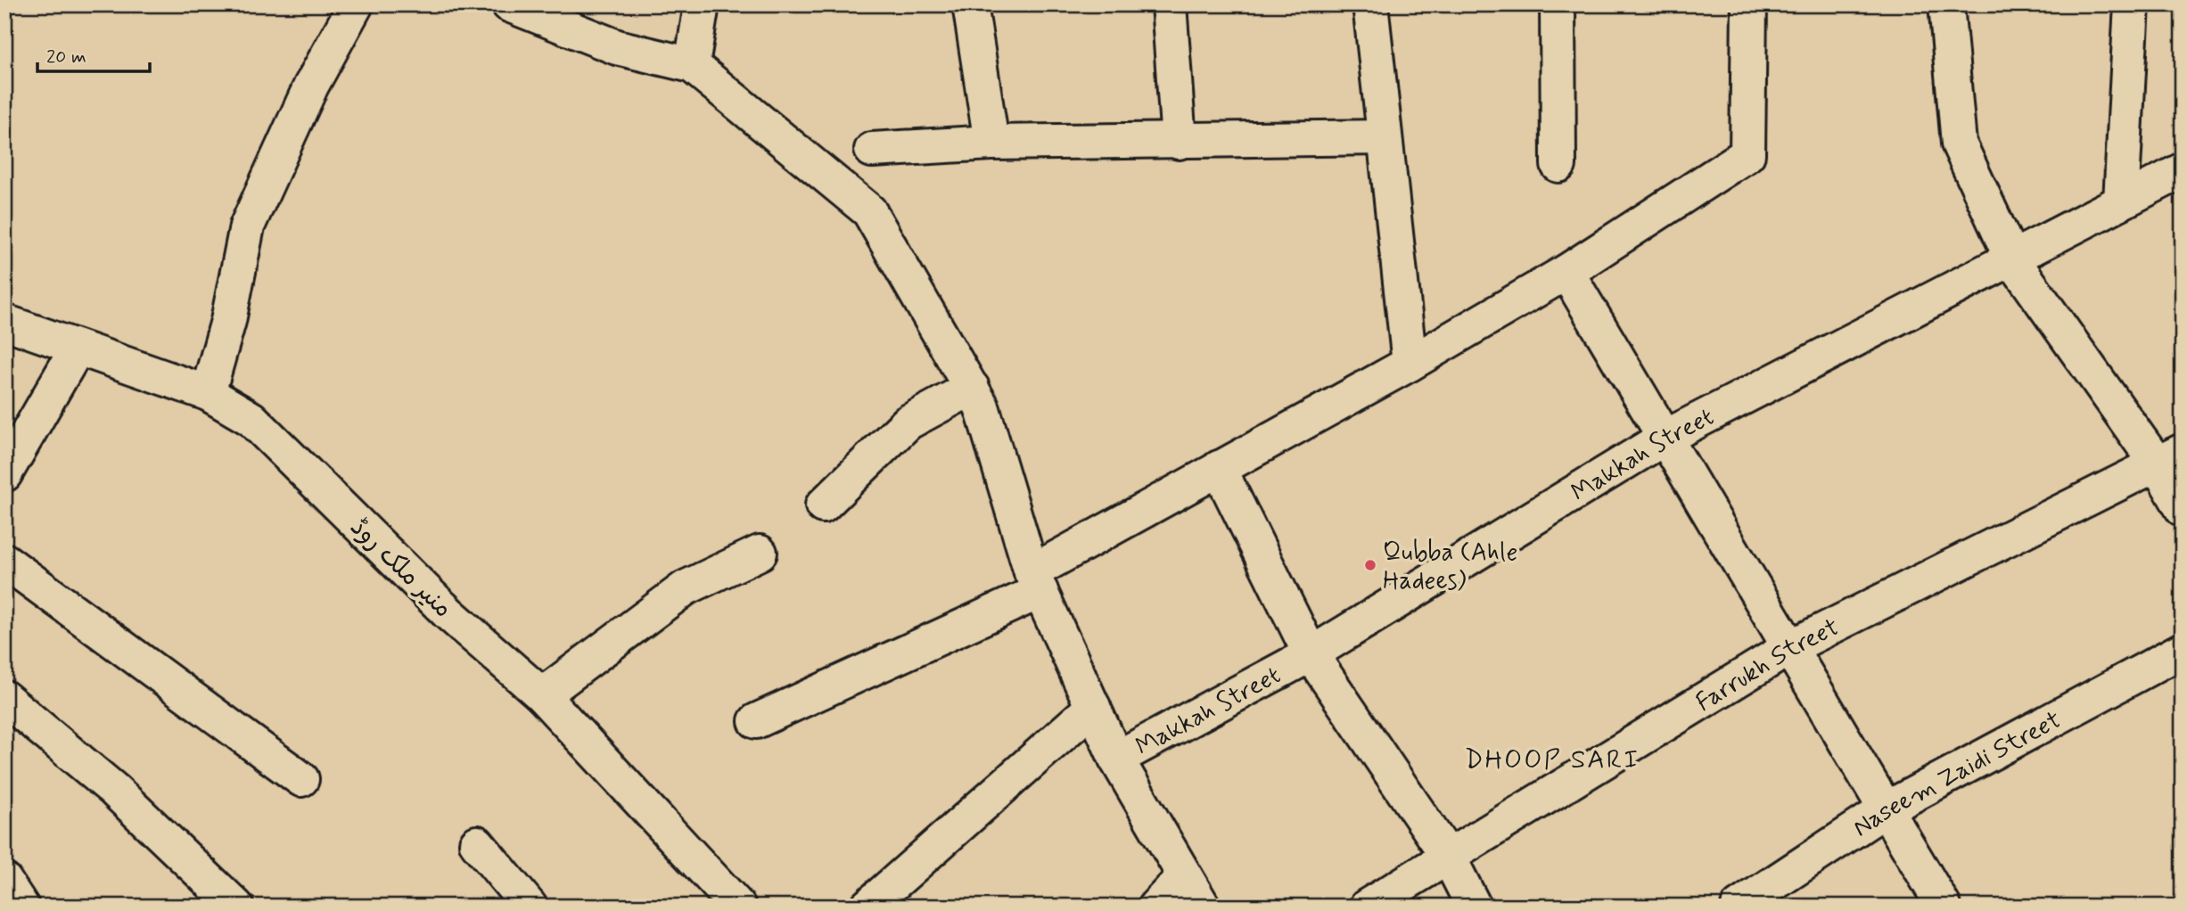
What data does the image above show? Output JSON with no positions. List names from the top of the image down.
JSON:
{
  "streets": {
    "street": [
      "Makkah Street",
      "منیر ملک روڈ",
      "Farrukh Street",
      "Naseem Zaidi Street"
    ]
  },
  "districts": ["DHOOP SARI"],
  "places": ["Qubba (Ahle Hadees)"],
  "scale_bar": "20 m"
}
